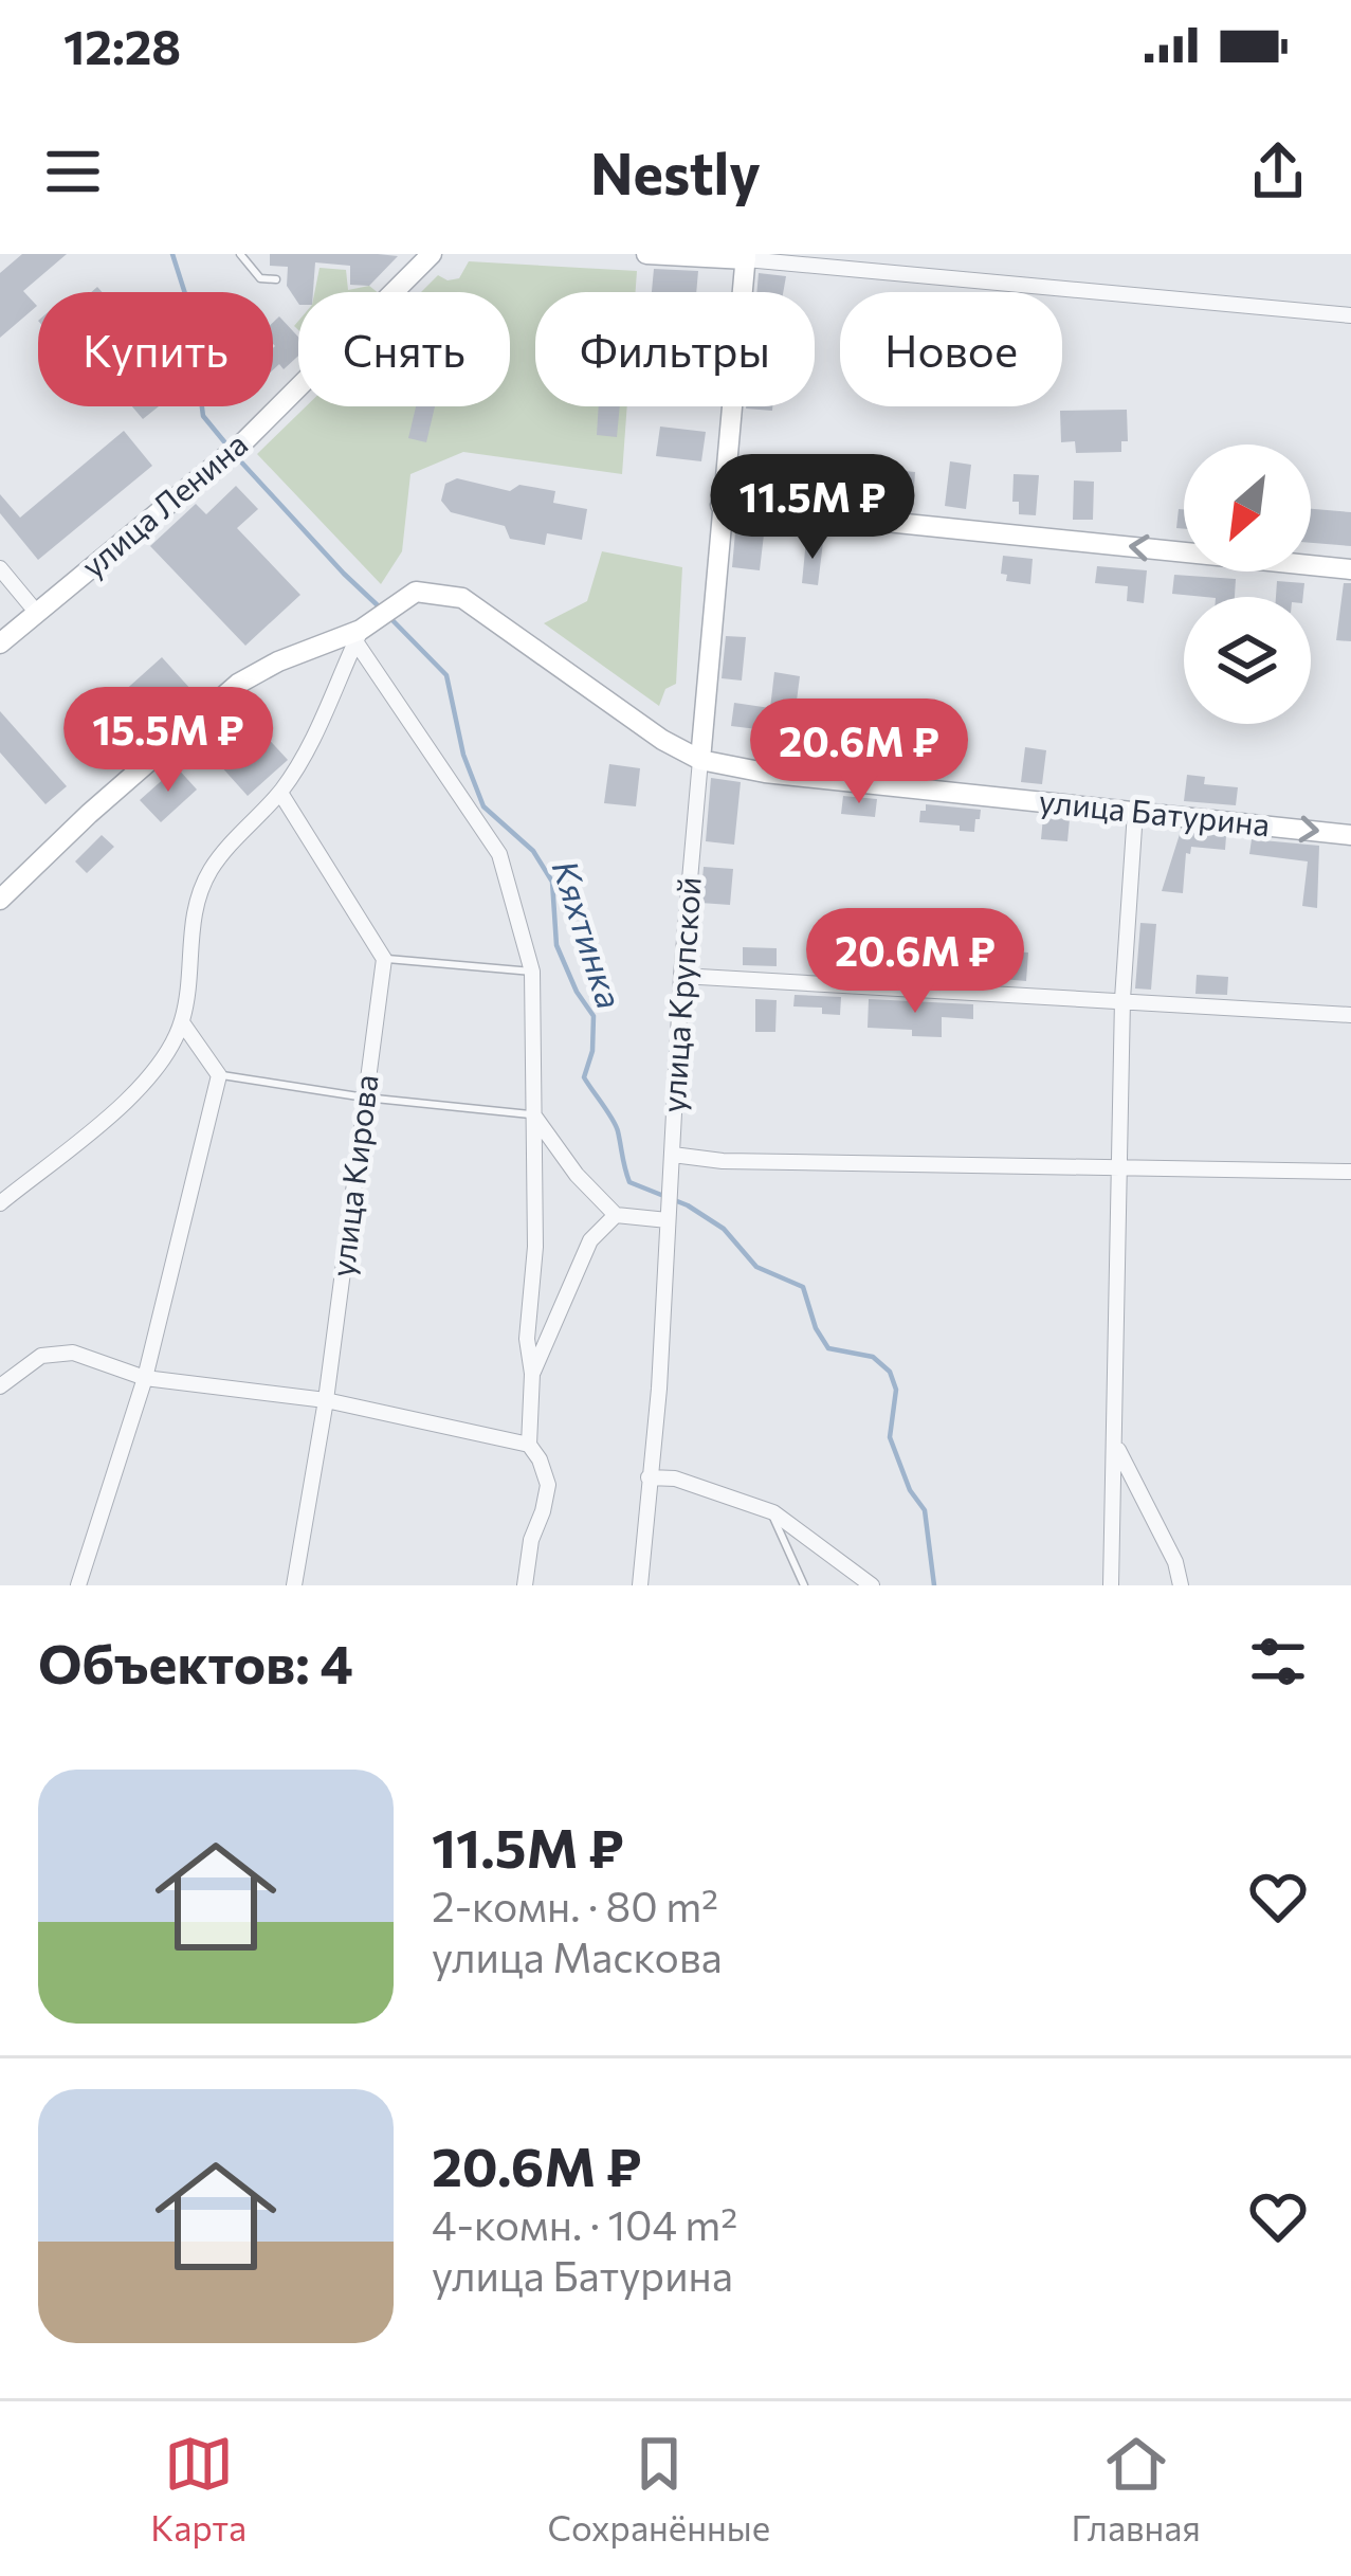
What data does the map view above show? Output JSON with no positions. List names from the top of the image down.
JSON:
{
  "streets": {
    "street": [
      "улица Ленина",
      "улица Батурина",
      "улица Крупской",
      "улица Кирова"
    ]
  },
  "crossings": [
    ["улица Батурина", "улица Крупской"]
  ],
  "water": ["Кяхтинка"],
  "north": "bottom left",
  "page": {
    "status": "12:28",
    "header": "Nestly",
    "chip": [
      "Купить",
      "Снять",
      "Фильтры",
      "Новое"
    ],
    "price": [
      "11.5M ₽",
      "15.5M ₽",
      "20.6M ₽",
      "20.6M ₽"
    ],
    "heading": "Объектов: 4",
    "list": [
      {
        "name": "11.5M ₽",
        "note": "2-комн. · 80 m² · улица Маскова"
      },
      {
        "name": "20.6M ₽",
        "note": "4-комн. · 104 m² · улица Батурина"
      }
    ],
    "tabs": ["Карта", "Сохранённые", "Главная"]
  }
}
